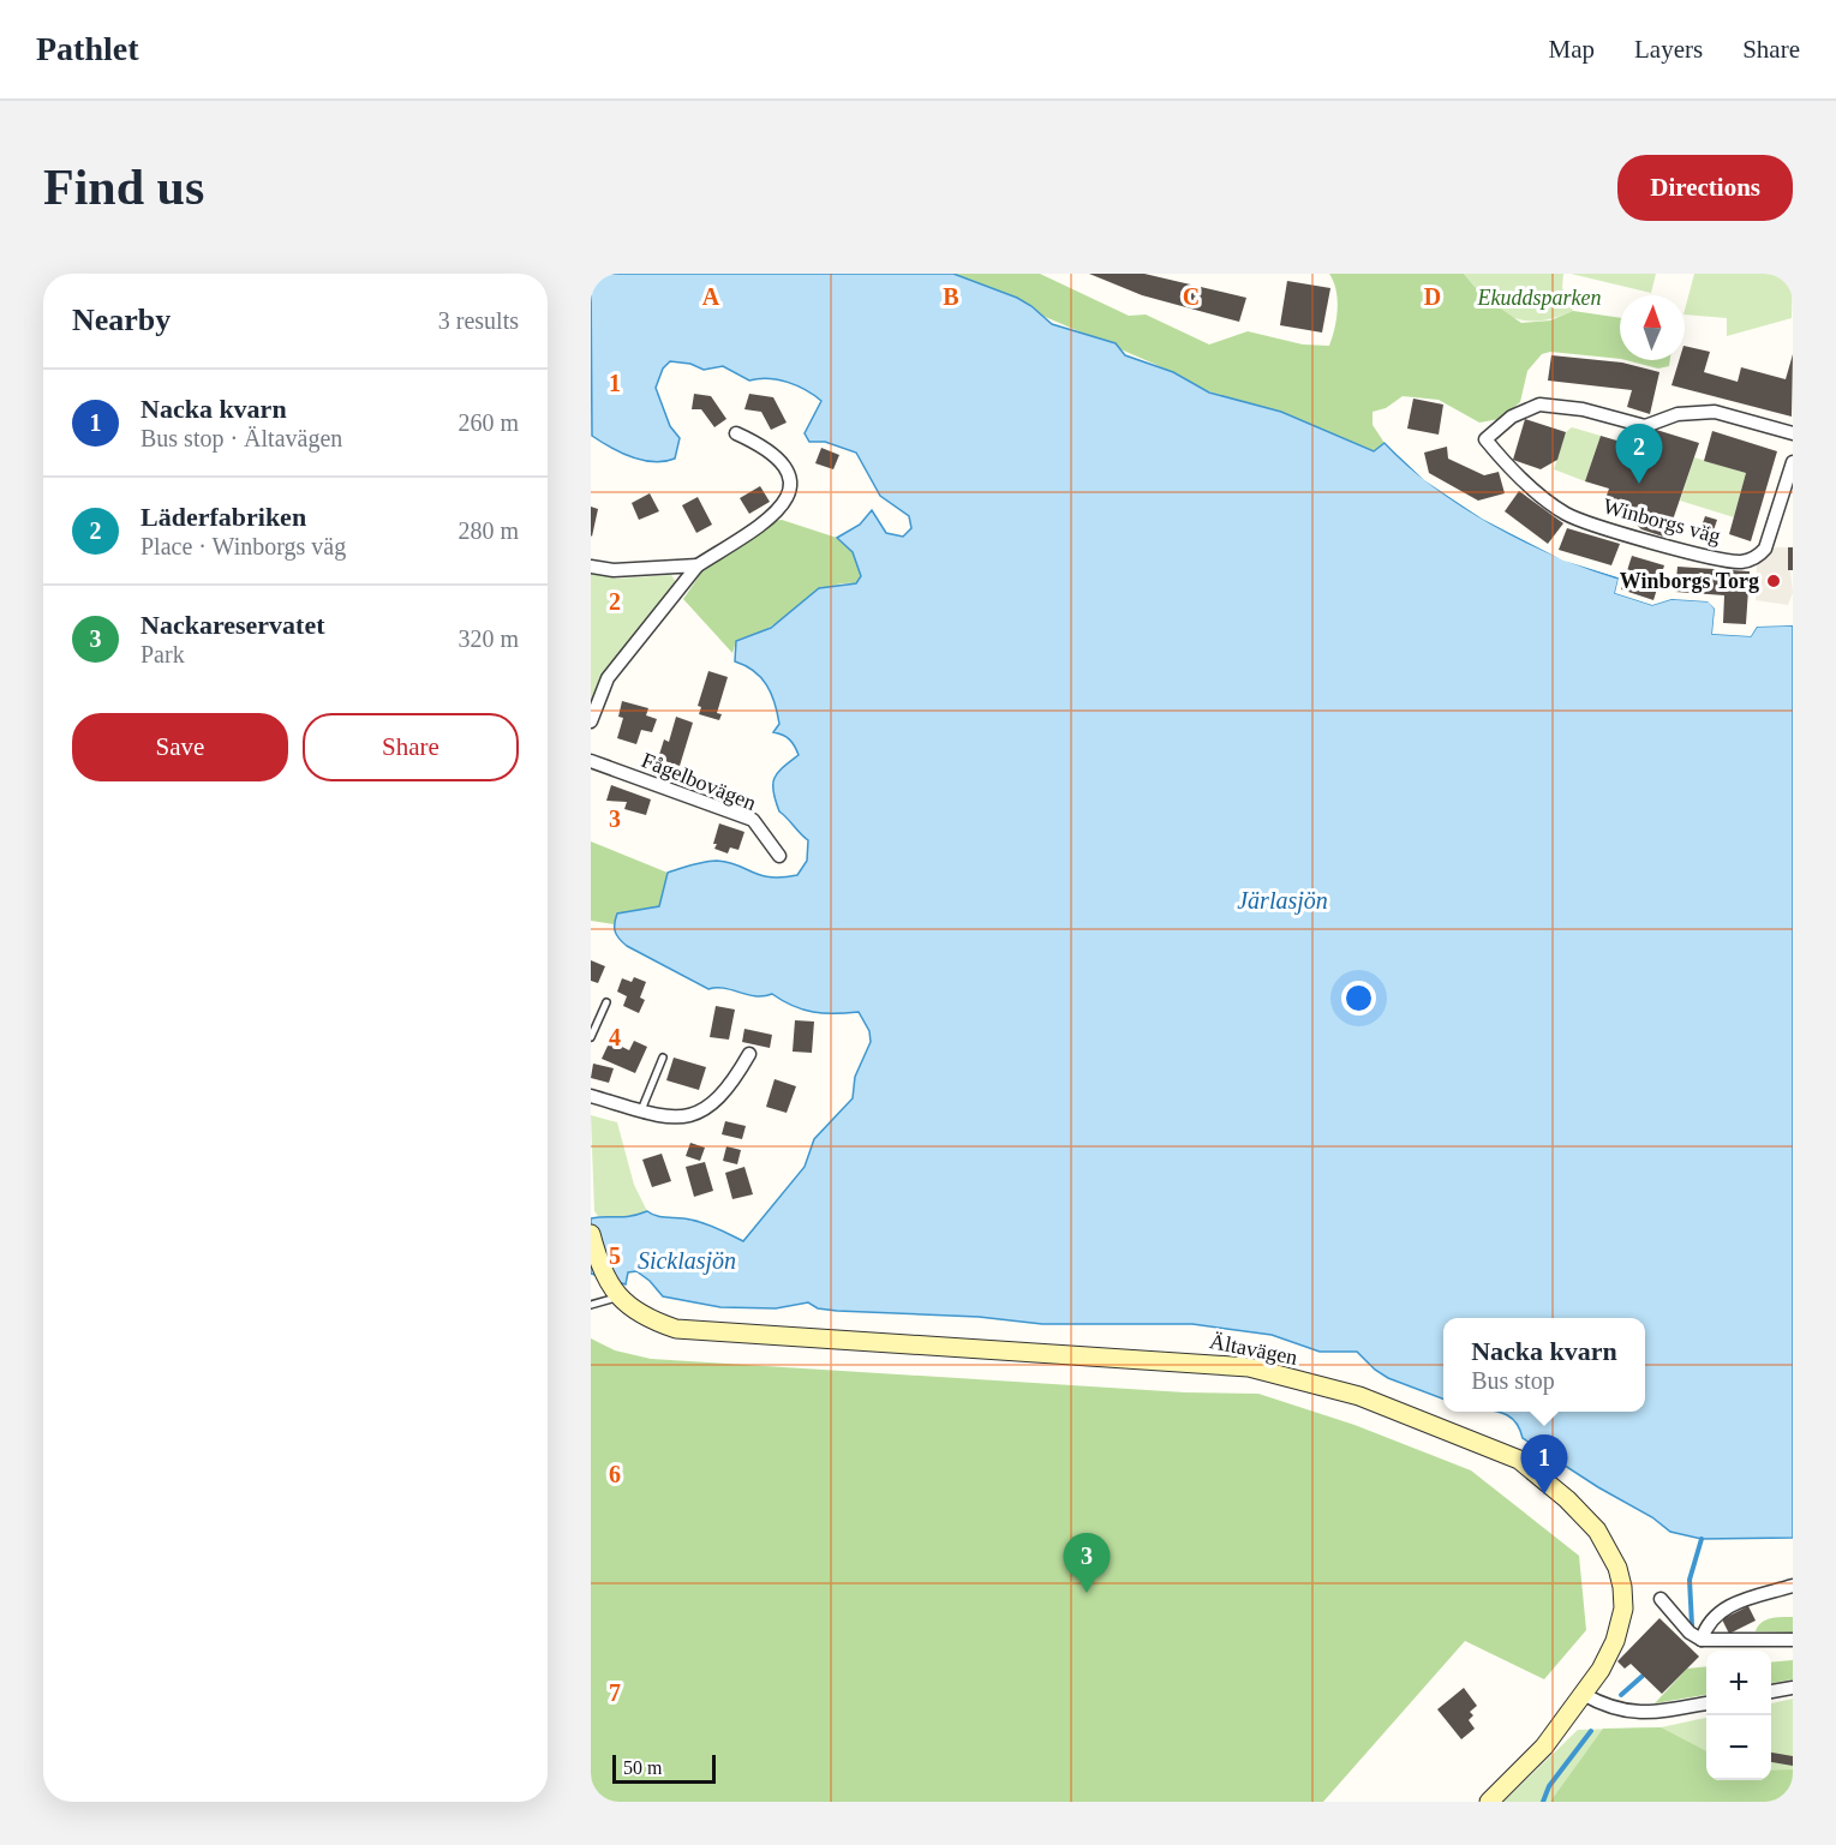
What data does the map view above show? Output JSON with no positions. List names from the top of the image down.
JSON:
{
  "streets": {
    "main road": ["Ältavägen"],
    "street": ["Winborgs väg", "Fågelbovägen"]
  },
  "water": ["Järlasjön", "Sicklasjön"],
  "parks": ["Ekuddsparken"],
  "places": ["Winborgs Torg"],
  "scale_bar": "50 m",
  "north": "top",
  "page": {
    "header": "Pathlet",
    "nav": ["Map", "Layers", "Share"],
    "buttons": [
      "Directions",
      ["Save", "Share"]
    ],
    "title": "Find us",
    "heading": ["Nearby", "3 results"],
    "list": [
      {
        "mark": "1",
        "name": "Nacka kvarn",
        "note": "Bus stop · Ältavägen",
        "value": "260 m"
      },
      {
        "mark": "2",
        "name": "Läderfabriken",
        "note": "Place · Winborgs väg",
        "value": "280 m"
      },
      {
        "mark": "3",
        "name": "Nackareservatet",
        "note": "Park",
        "value": "320 m"
      }
    ],
    "pins": ["2", "1", "3"],
    "popup": ["Nacka kvarn", "Bus stop"],
    "map_buttons": ["+", "−"],
    "scale": "50 m"
  },
  "grid": {
    "columns": [
      "A",
      "B",
      "C",
      "D"
    ],
    "rows": [
      "1",
      "2",
      "3",
      "4",
      "5",
      "6",
      "7"
    ]
  }
}
